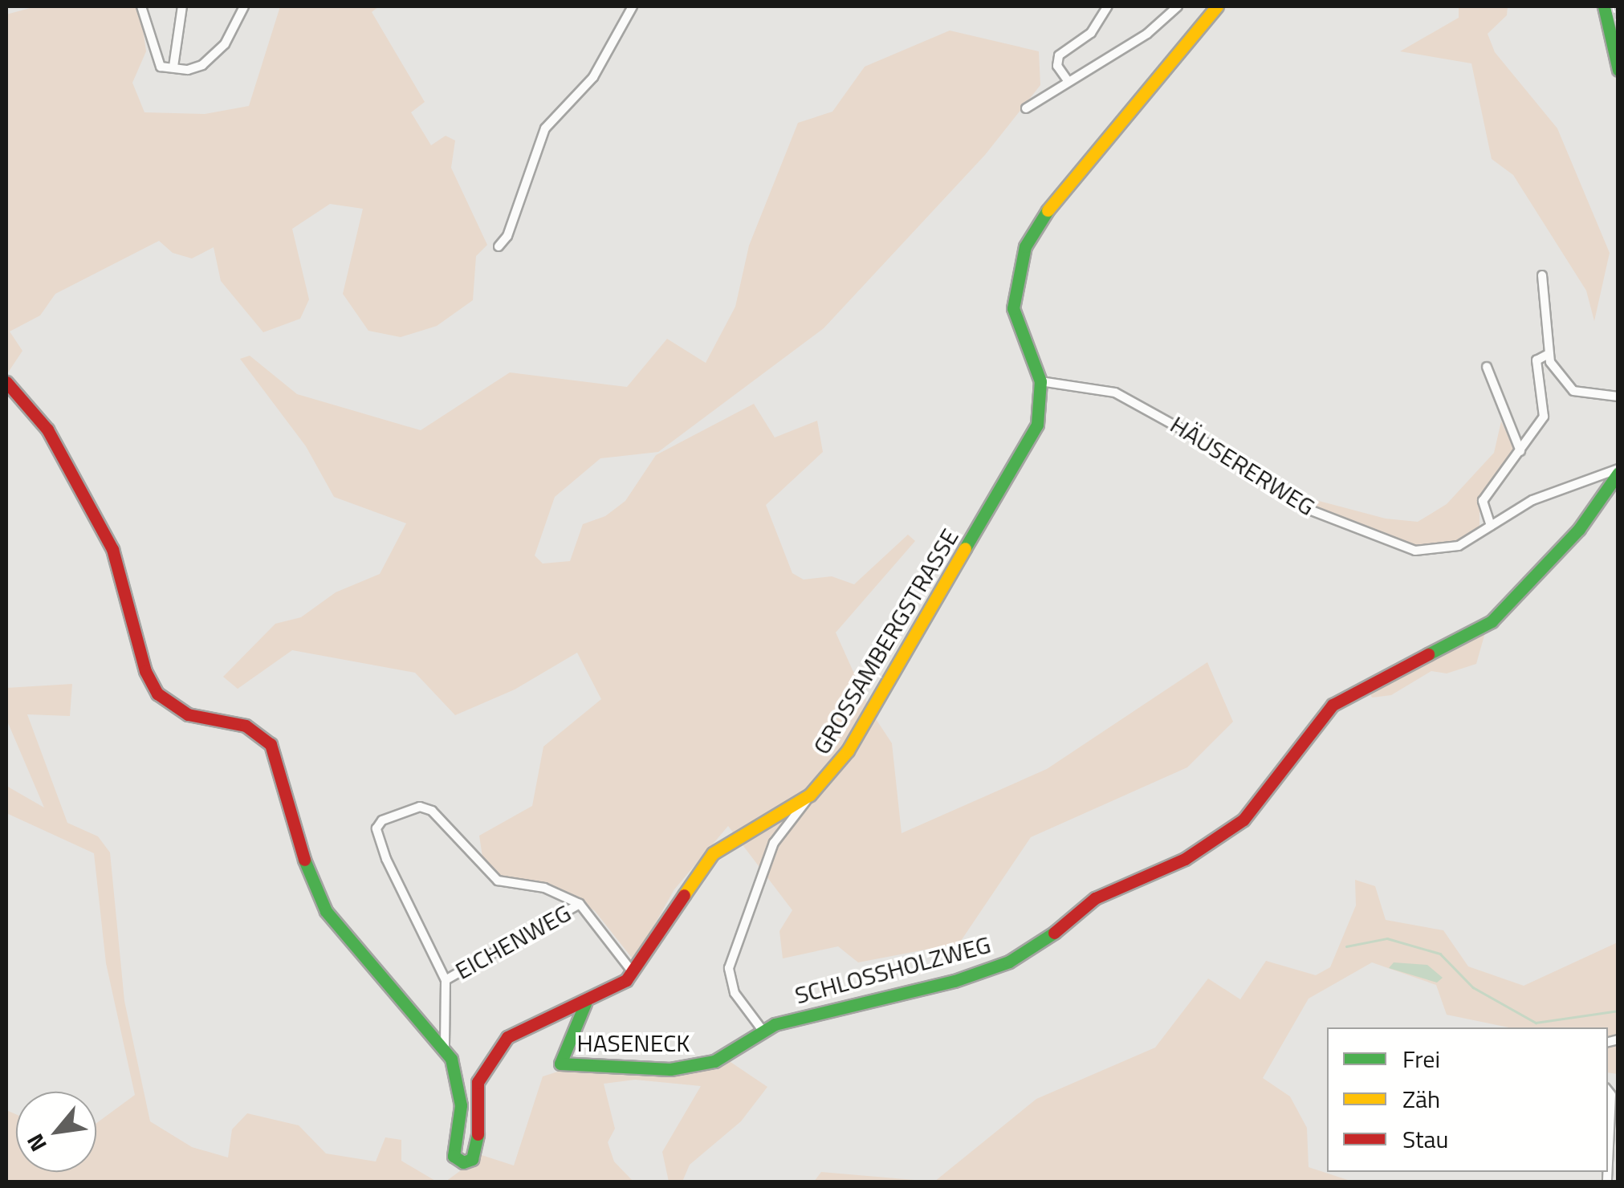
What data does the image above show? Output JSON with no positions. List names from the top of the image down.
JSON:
{
  "streets": {
    "street": [
      "HÄUSERERWEG",
      "GROSSAMBERGSTRASSE",
      "EICHENWEG",
      "SCHLOSSHOLZWEG",
      "HASENECK"
    ]
  },
  "crossings": [
    ["HÄUSERERWEG", "GROSSAMBERGSTRASSE"],
    ["HÄUSERERWEG", "SCHLOSSHOLZWEG"],
    ["GROSSAMBERGSTRASSE", "HASENECK"],
    ["SCHLOSSHOLZWEG", "HASENECK"]
  ],
  "legend": ["Frei", "Zäh", "Stau"],
  "north": "bottom left"
}
